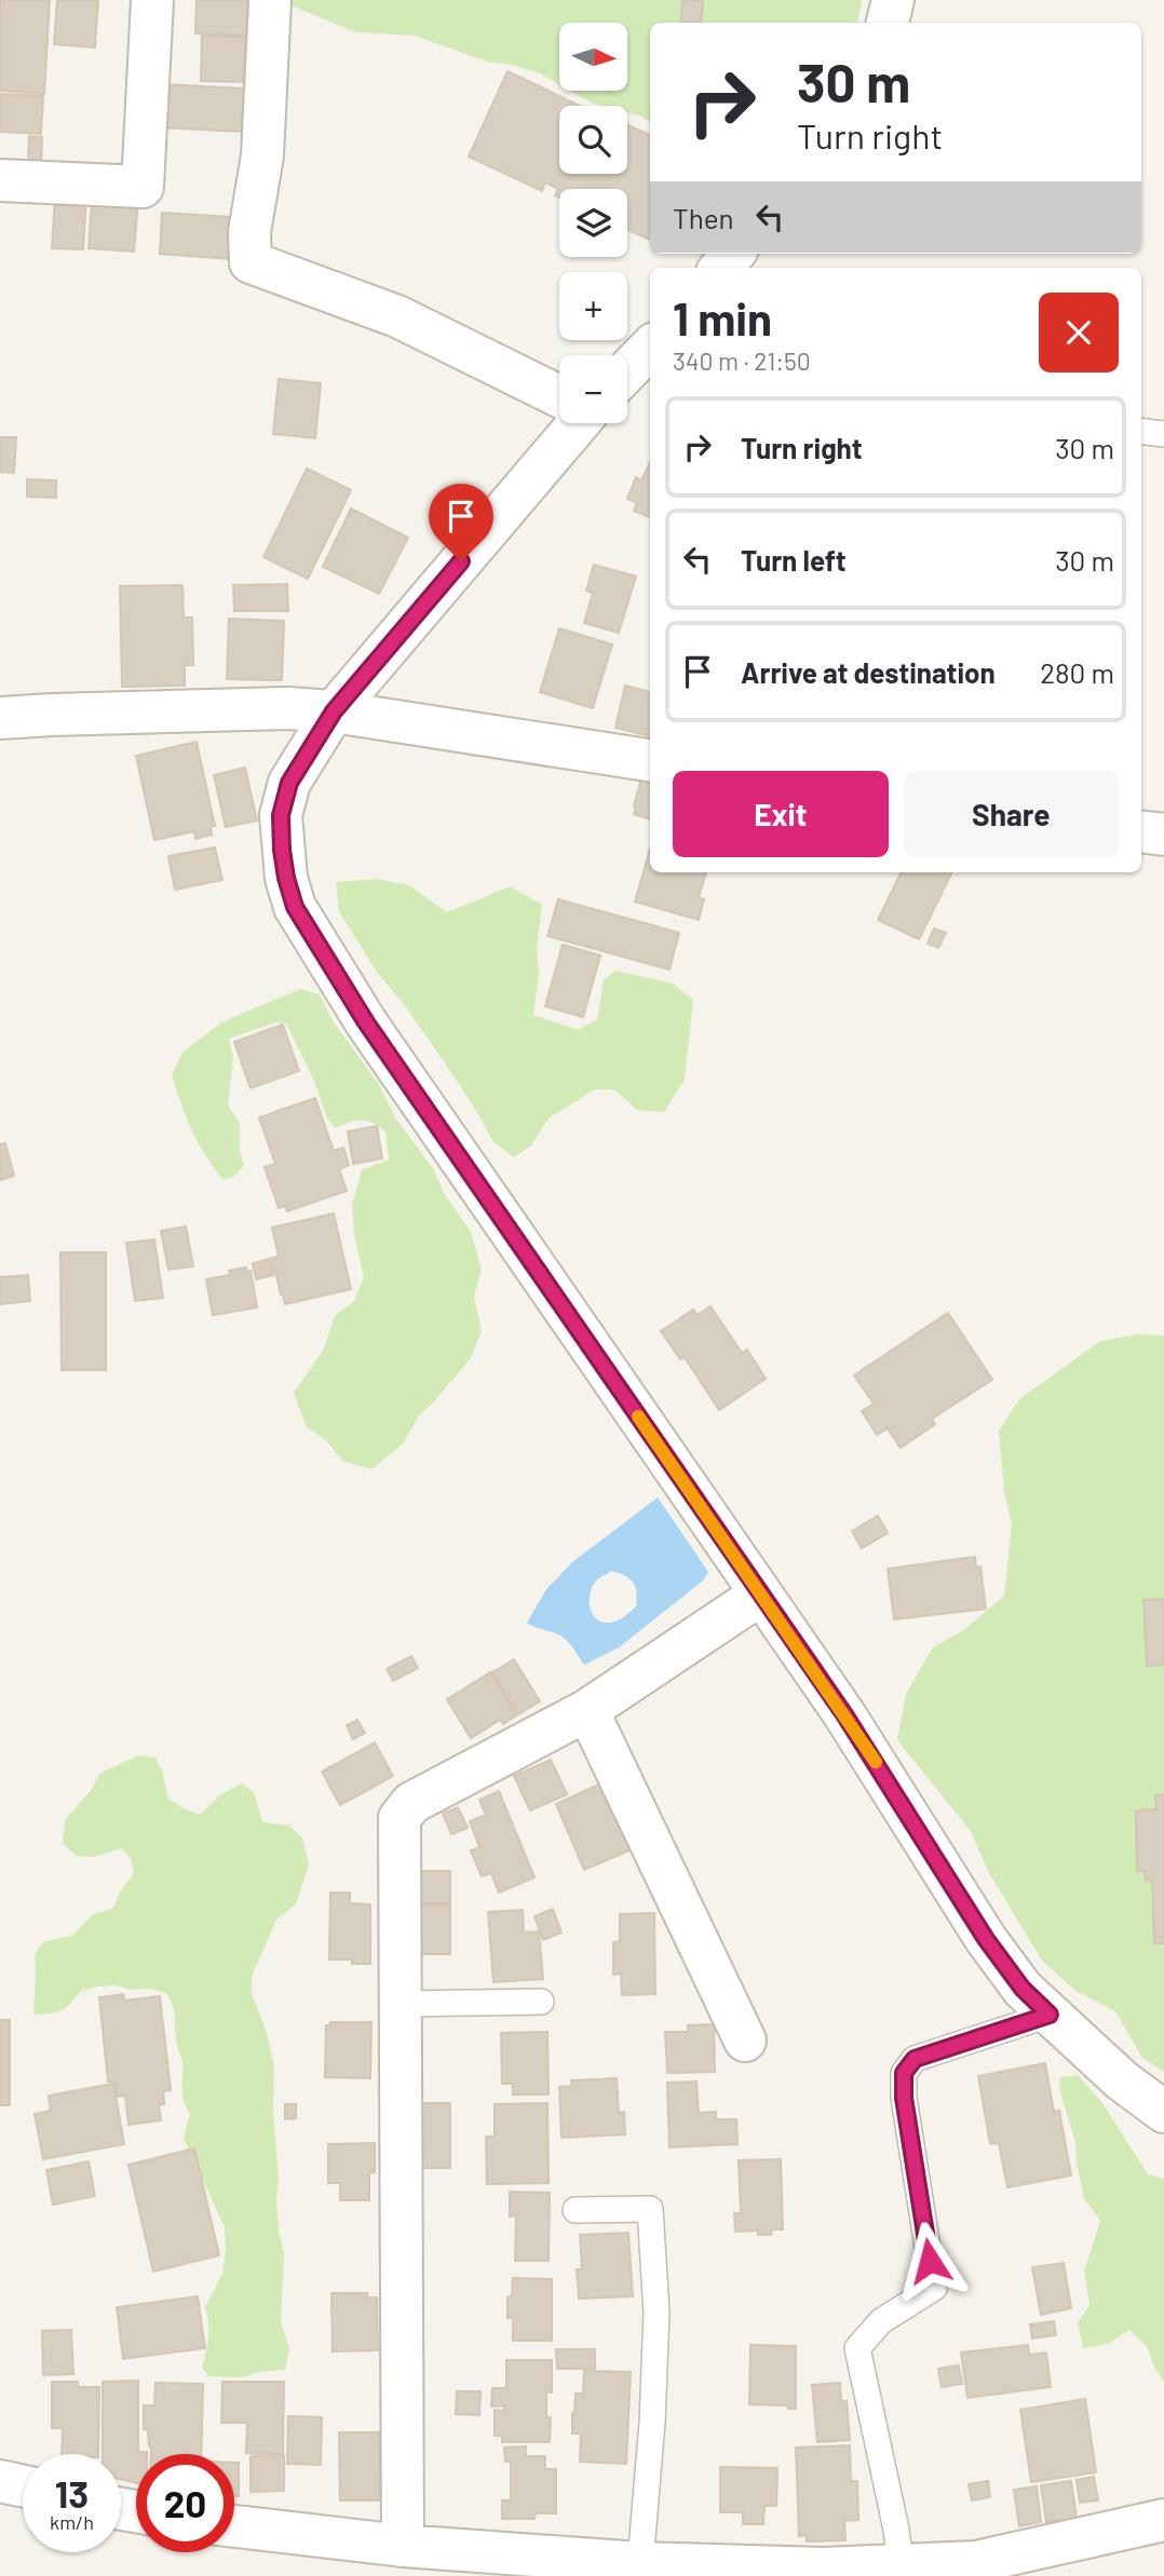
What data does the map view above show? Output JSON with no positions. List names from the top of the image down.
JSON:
{
  "north": "right",
  "page": {
    "map_buttons": ["+", "−"],
    "turn": ["30 m", "Turn right"],
    "then": "Then",
    "heading": ["1 min", "340 m · 21:50"],
    "list": [
      {
        "name": "Turn right",
        "value": "30 m"
      },
      {
        "name": "Turn left",
        "value": "30 m"
      },
      {
        "name": "Arrive at destination",
        "value": "280 m"
      }
    ],
    "buttons": ["Exit", "Share"],
    "speed": "13 km/h",
    "limit": "20"
  }
}
